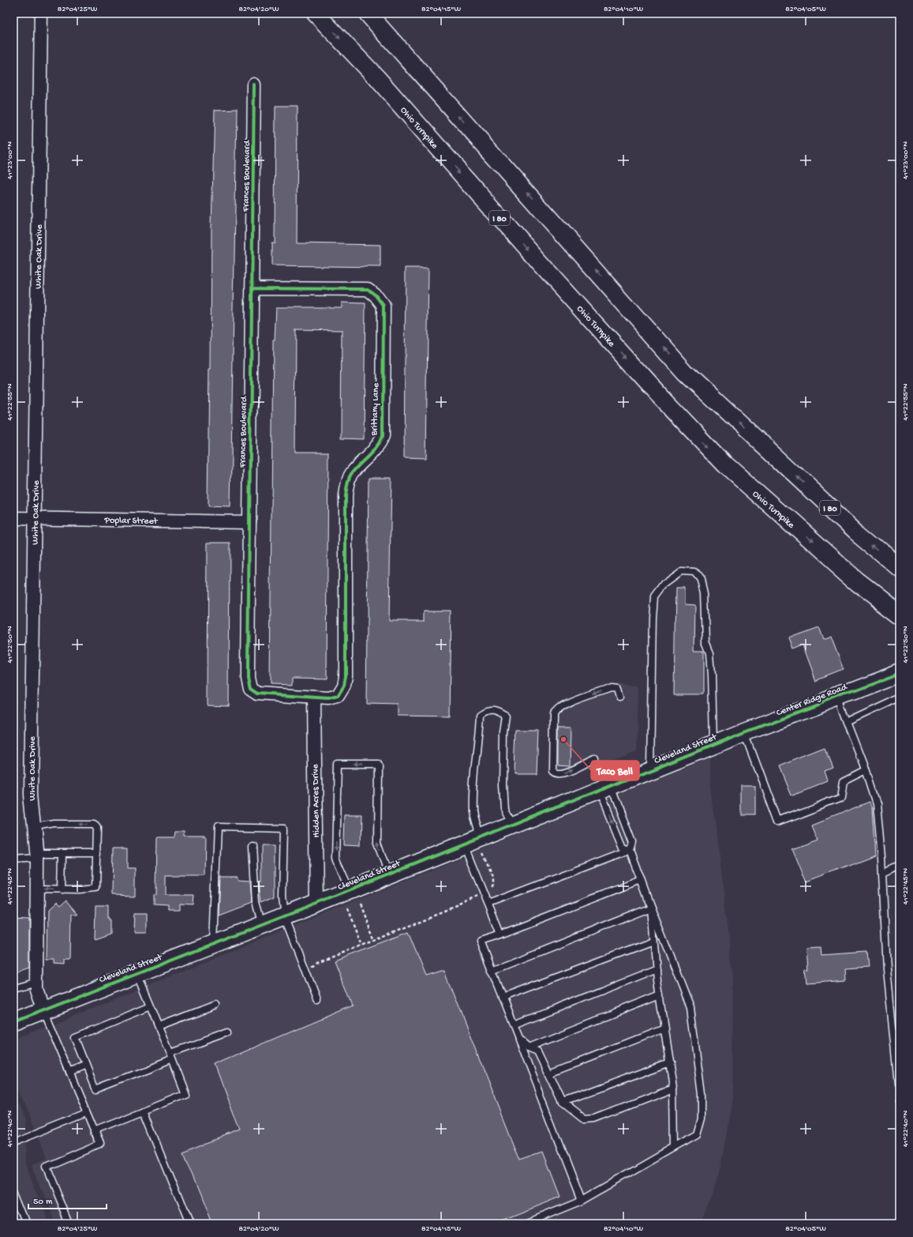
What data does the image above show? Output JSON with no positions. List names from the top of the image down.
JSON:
{
  "streets": {
    "main road": [
      "Ohio Turnpike",
      "I 80",
      "Center Ridge Road",
      "Cleveland Street"
    ],
    "street": [
      "Frances Boulevard",
      "White Oak Drive",
      "Brittany Lane",
      "Poplar Street",
      "Hidden Acres Drive"
    ]
  },
  "crossings": [
    ["Frances Boulevard", "Brittany Lane"],
    ["Frances Boulevard", "Poplar Street"],
    ["Frances Boulevard", "Hidden Acres Drive"],
    ["White Oak Drive", "Poplar Street"],
    ["White Oak Drive", "Cleveland Street"],
    ["Center Ridge Road", "Cleveland Street"],
    ["Cleveland Street", "Hidden Acres Drive"]
  ],
  "places": ["Taco Bell"],
  "scale_bar": "50 m",
  "coordinates": [
    "82°04'25\"W",
    "82°04'20\"W",
    "82°04'15\"W",
    "82°04'10\"W",
    "82°04'05\"W",
    "41°23'00\"N",
    "41°22'55\"N",
    "41°22'50\"N",
    "41°22'45\"N",
    "41°22'40\"N"
  ]
}
